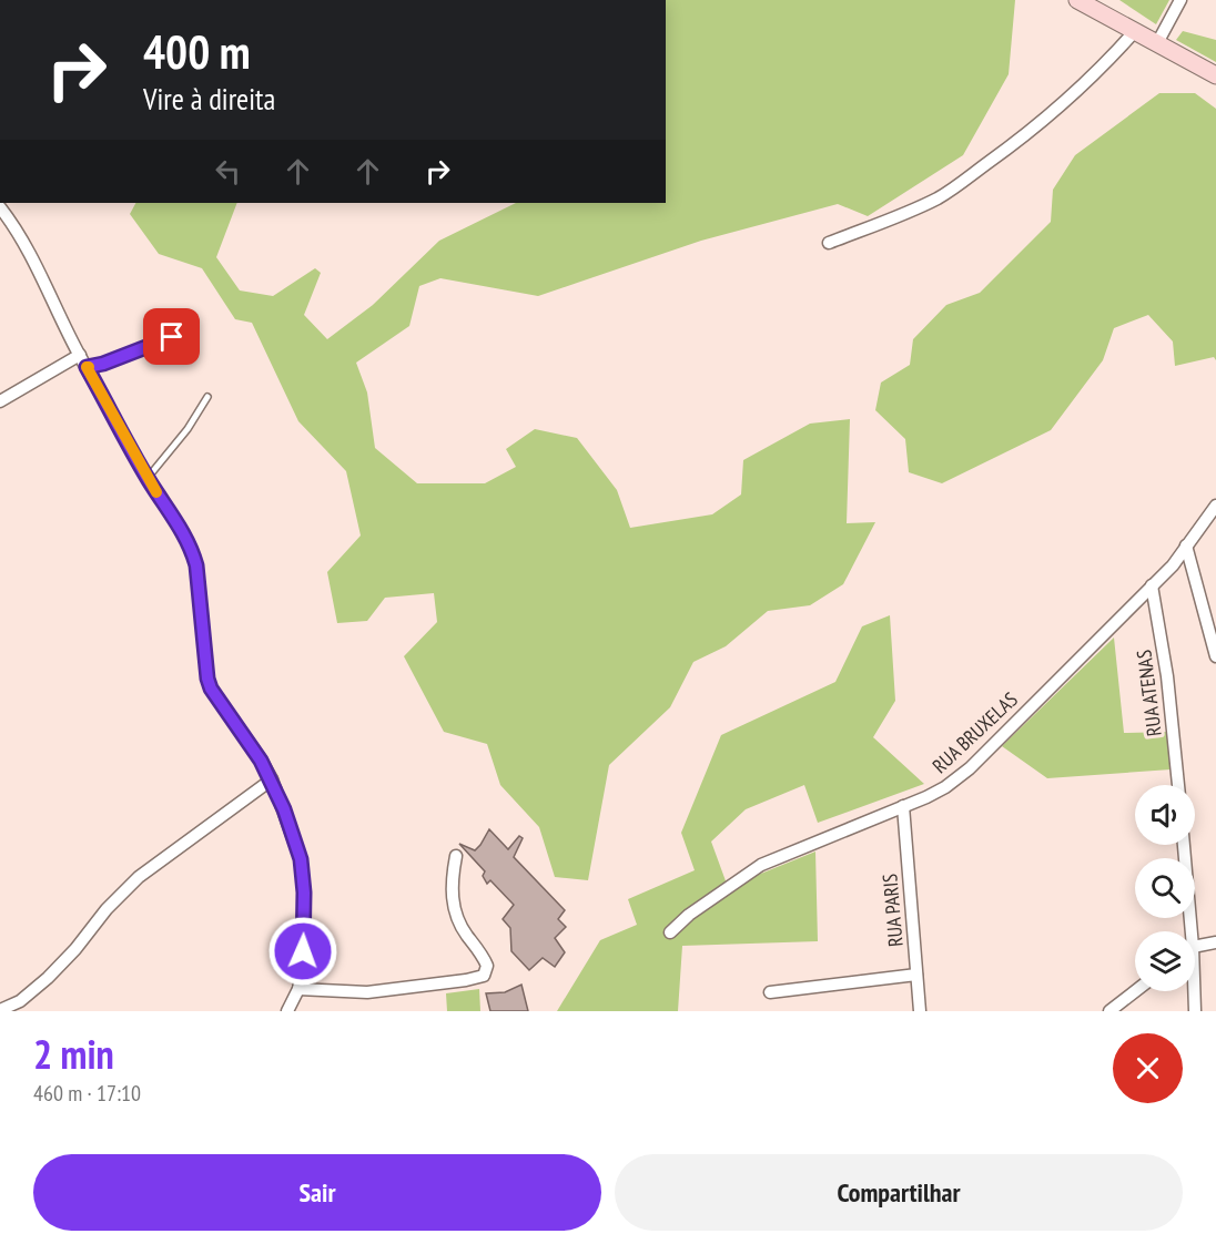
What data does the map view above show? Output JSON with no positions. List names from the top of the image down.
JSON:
{
  "streets": {
    "street": ["RUA ATENAS", "RUA BRUXELAS", "RUA PARIS"]
  },
  "crossings": [
    ["RUA ATENAS", "RUA BRUXELAS"],
    ["RUA BRUXELAS", "RUA PARIS"]
  ],
  "page": {
    "turn": ["400 m", "Vire à direita"],
    "heading": ["2 min", "460 m · 17:10"],
    "buttons": ["Sair", "Compartilhar"]
  }
}
